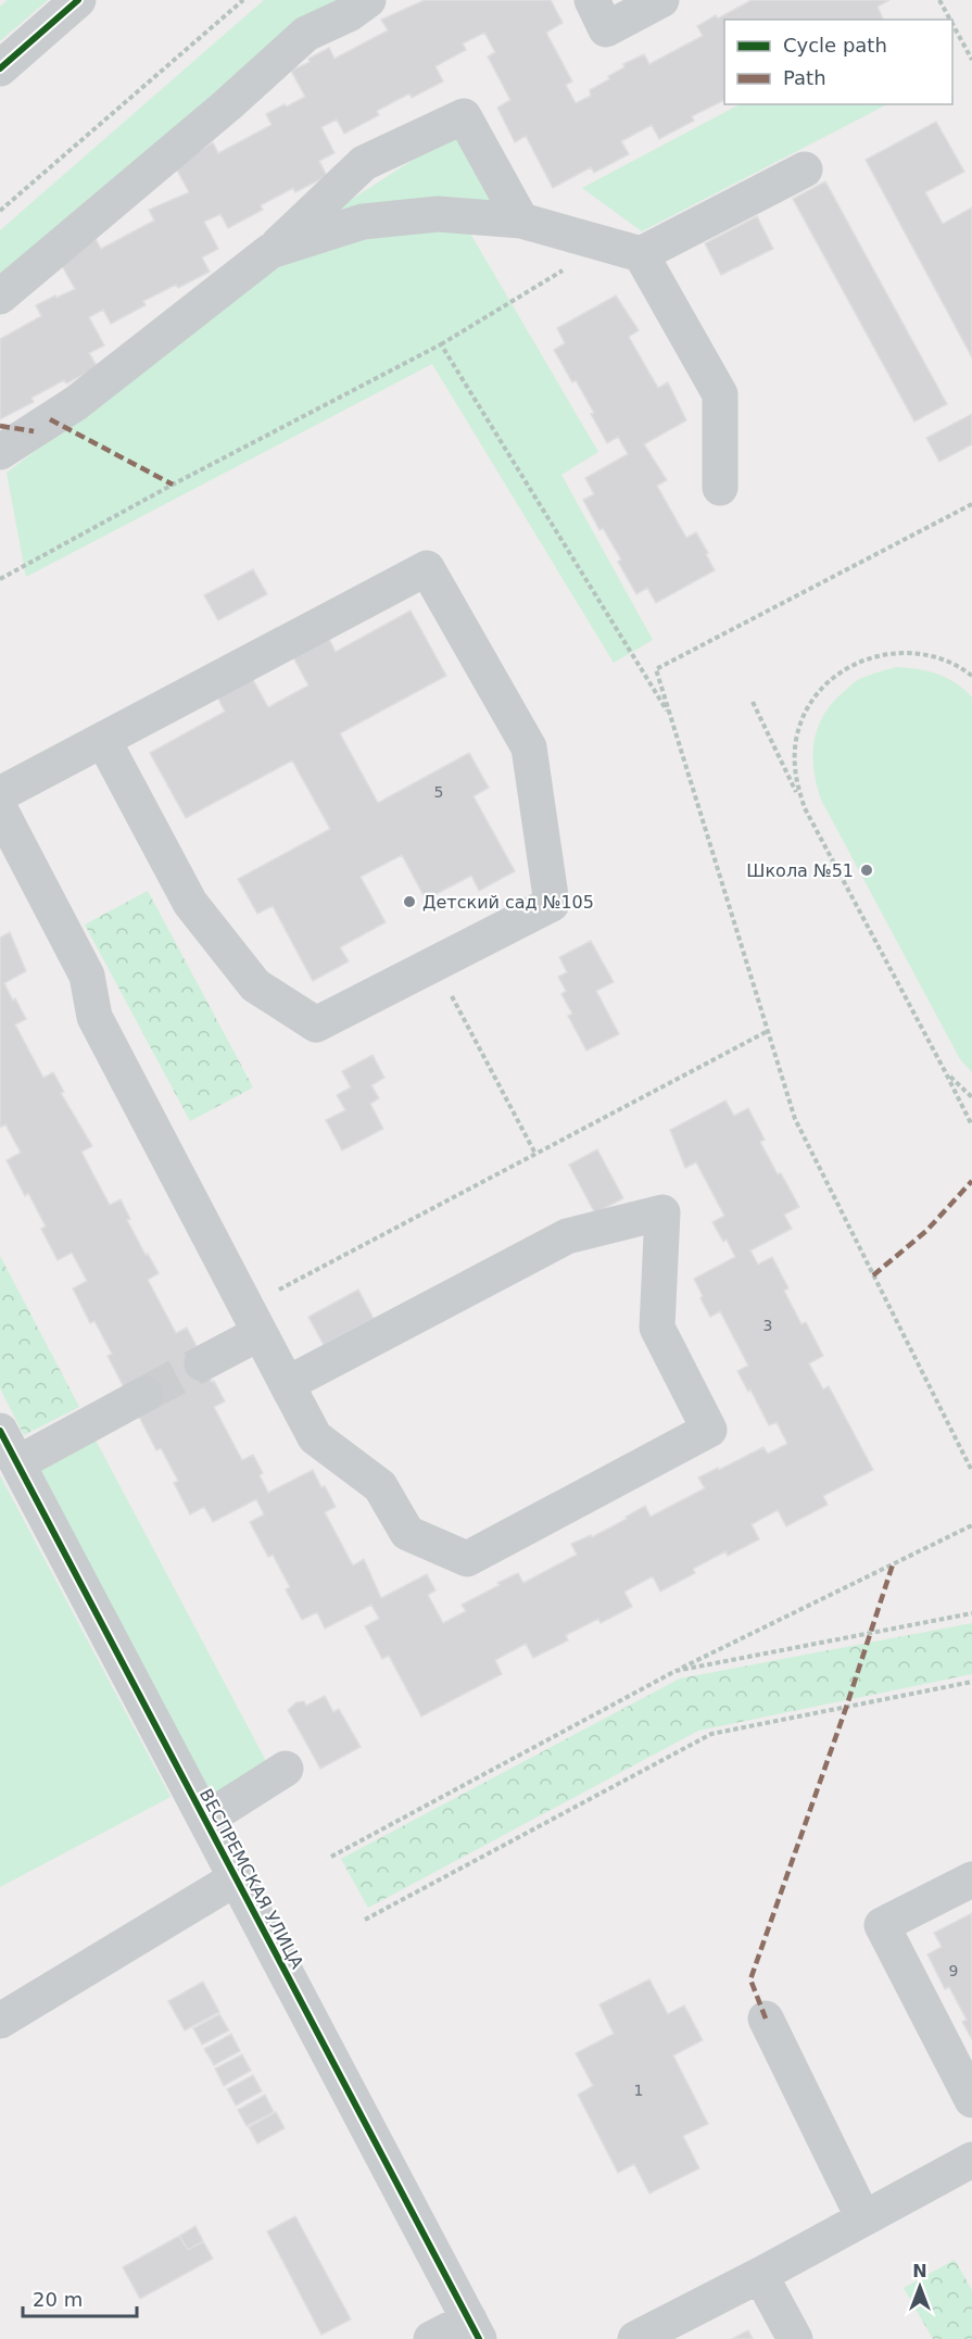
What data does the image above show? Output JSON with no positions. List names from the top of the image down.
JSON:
{
  "streets": {
    "street": ["ВЕСПРЕМСКАЯ УЛИЦА"]
  },
  "places": ["Школа №51", "Детский сад №105"],
  "house_numbers": [
    "5",
    "3",
    "9",
    "1"
  ],
  "legend": ["Cycle path", "Path"],
  "scale_bar": "20 m",
  "north": "top"
}
